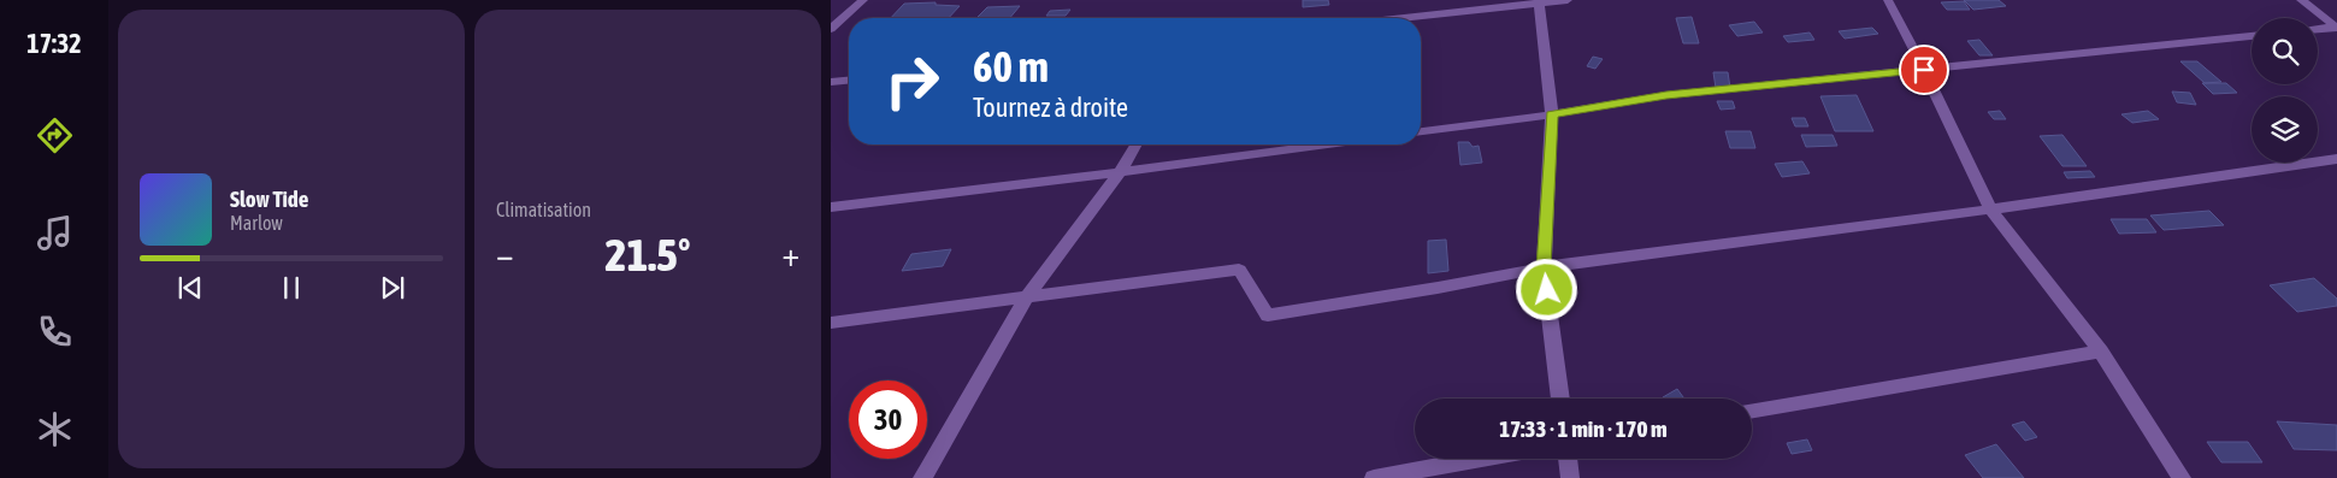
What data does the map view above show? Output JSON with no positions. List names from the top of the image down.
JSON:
{
  "page": {
    "tabs": "17:32",
    "tile": "Climatisation",
    "turn": ["60 m", "Tournez à droite"],
    "song": ["Slow Tide", "Marlow"],
    "heat": ["−", "21.5°", "+"],
    "limit": "30",
    "trip": "17:33 · 1 min · 170 m"
  }
}
